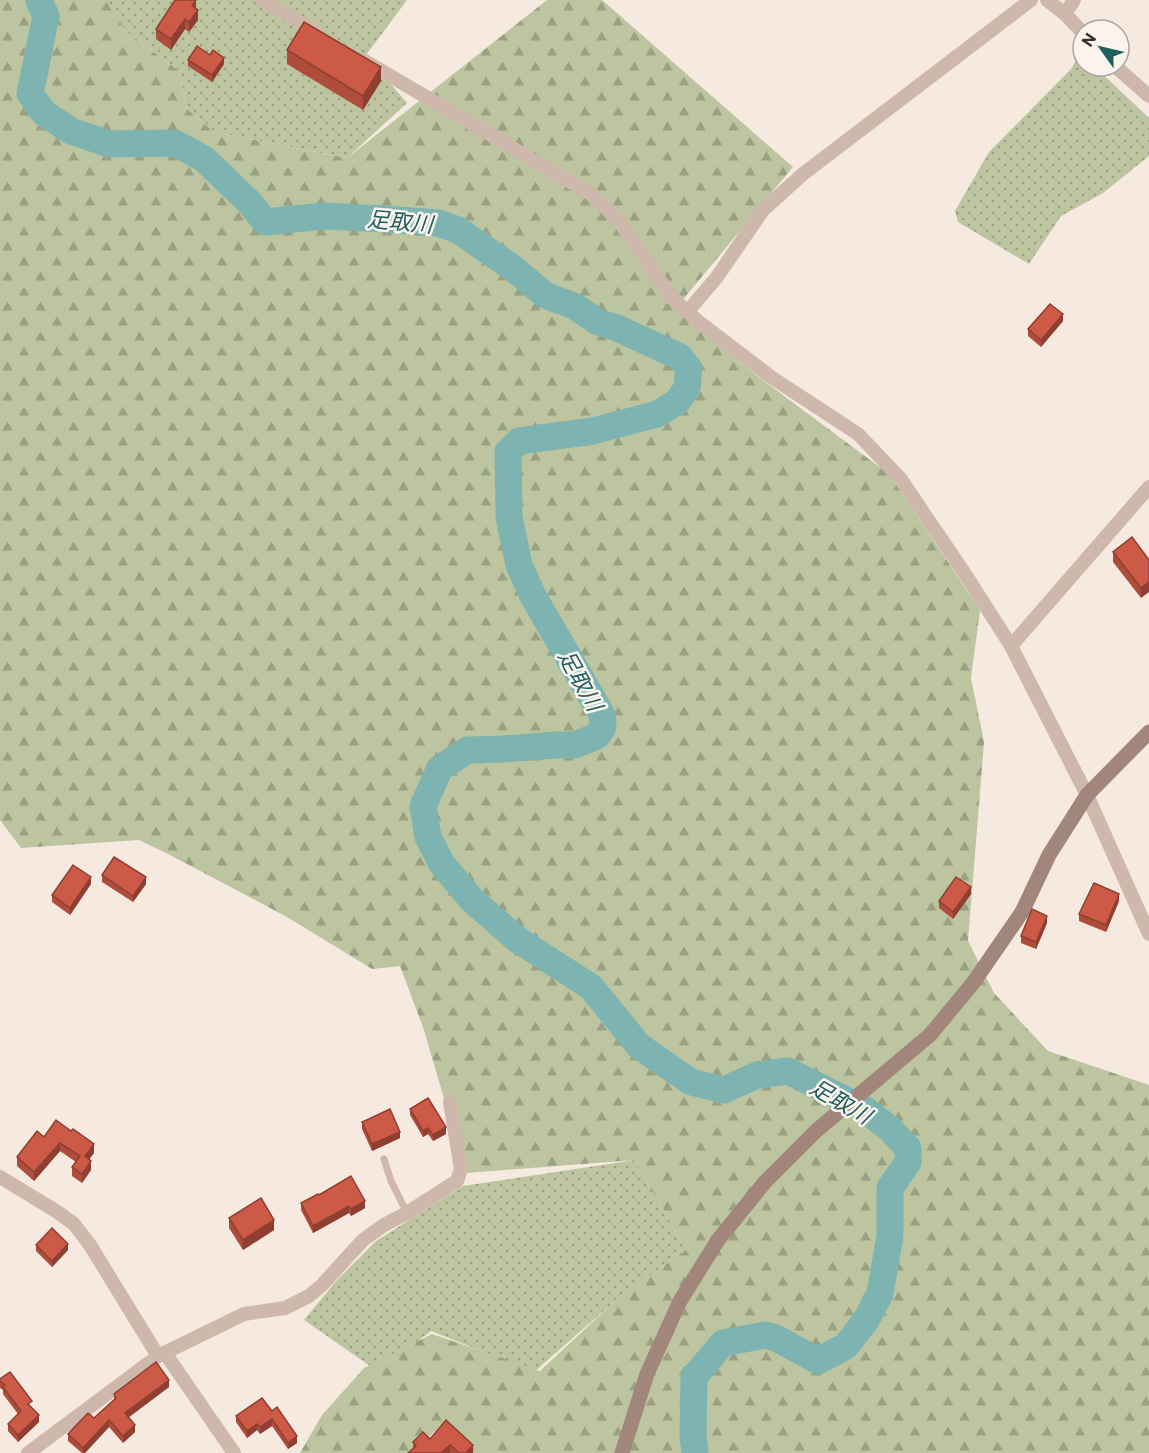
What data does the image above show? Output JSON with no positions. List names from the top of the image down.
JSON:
{
  "water": ["足取川"],
  "north": "top left"
}
